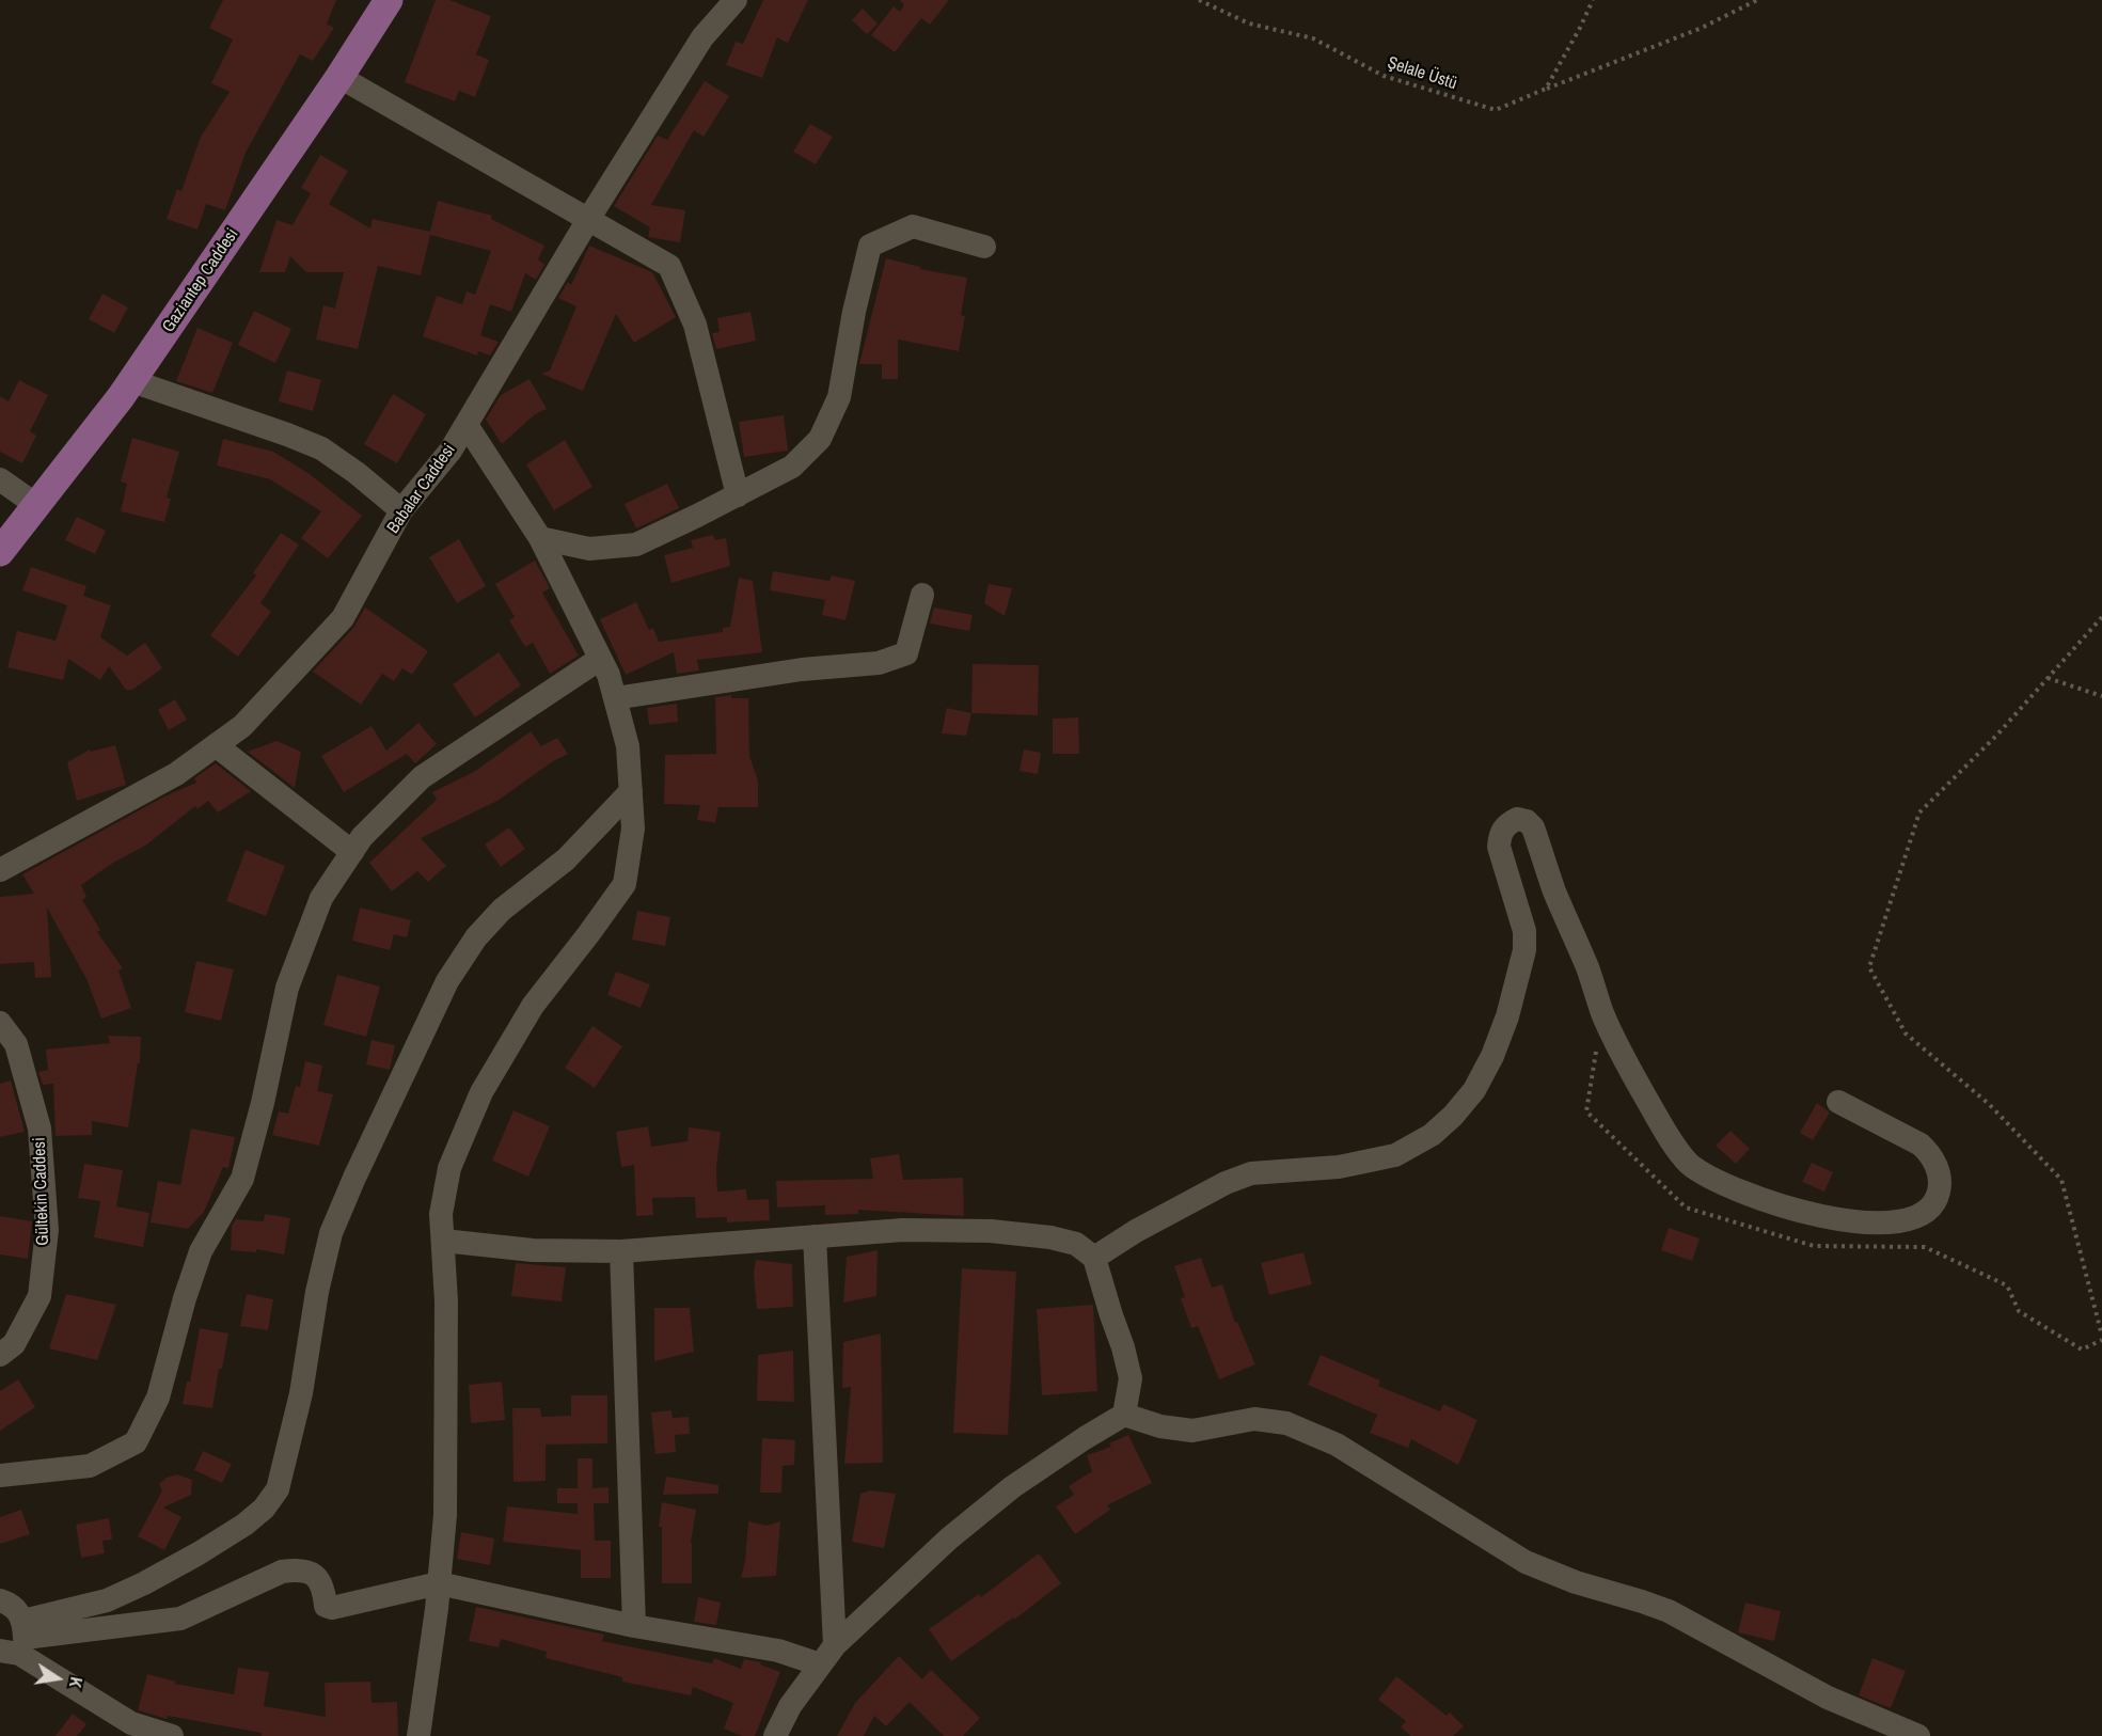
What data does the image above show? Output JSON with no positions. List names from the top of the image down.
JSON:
{
  "streets": {
    "main road": ["Gaziantep Caddesi"],
    "street": ["Babalar Caddesi", "Gültekin Caddesi"],
    "path": ["Şelale Üstü"]
  },
  "north": "right"
}
